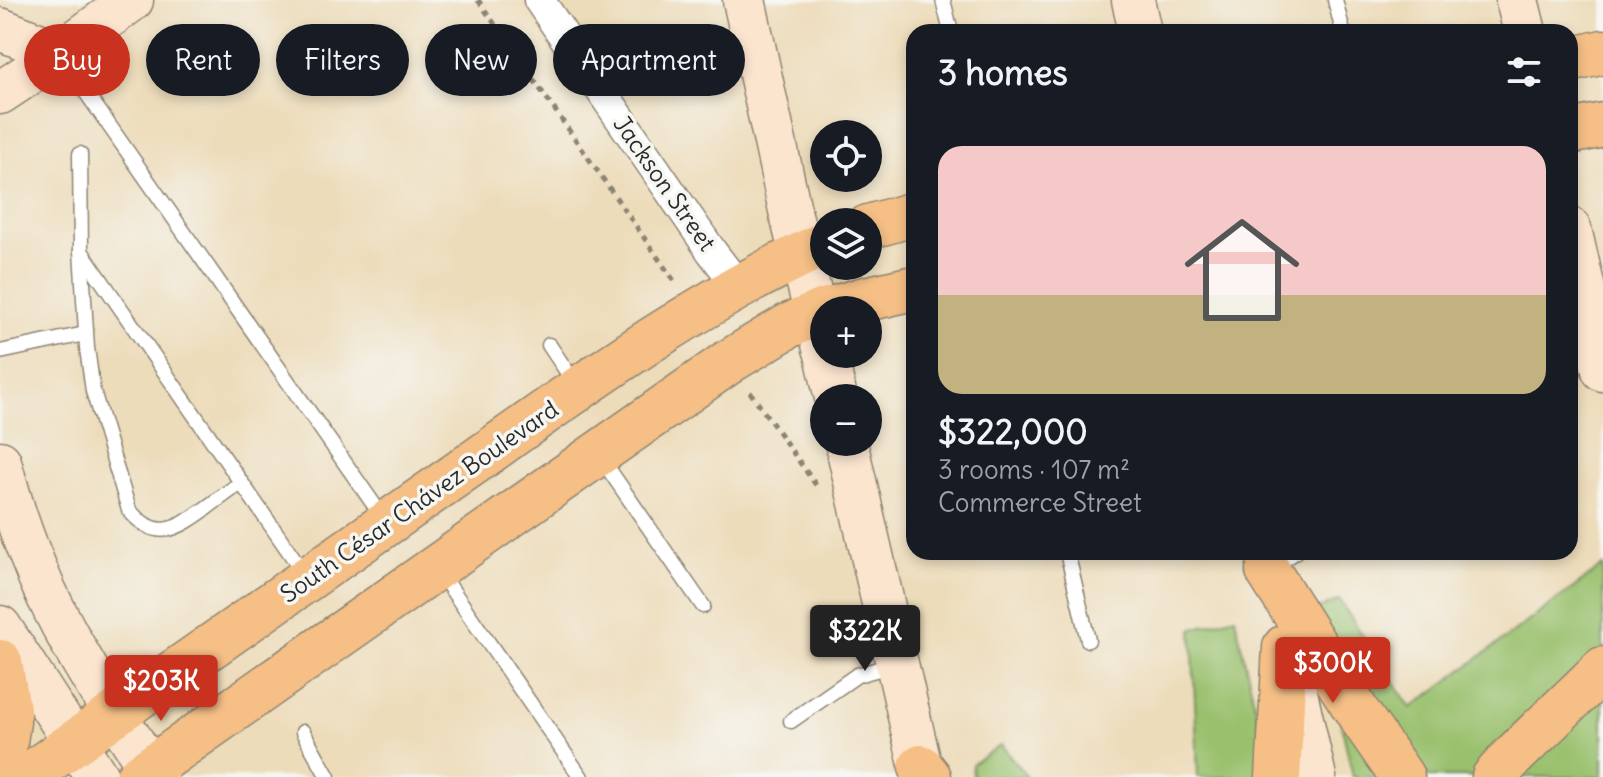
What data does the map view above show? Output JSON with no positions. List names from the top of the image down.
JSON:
{
  "streets": {
    "main road": ["South César Chávez Boulevard"],
    "street": ["Jackson Street"]
  },
  "crossings": [
    ["Jackson Street", "South César Chávez Boulevard"]
  ],
  "page": {
    "chip": [
      "Buy",
      "Rent",
      "Filters",
      "New",
      "Apartment"
    ],
    "heading": "3 homes",
    "map_buttons": ["+", "−"],
    "list": [
      {
        "name": "$322,000",
        "note": "3 rooms · 107 m² · Commerce Street"
      }
    ],
    "price": ["$322K", "$300K", "$203K"]
  }
}
